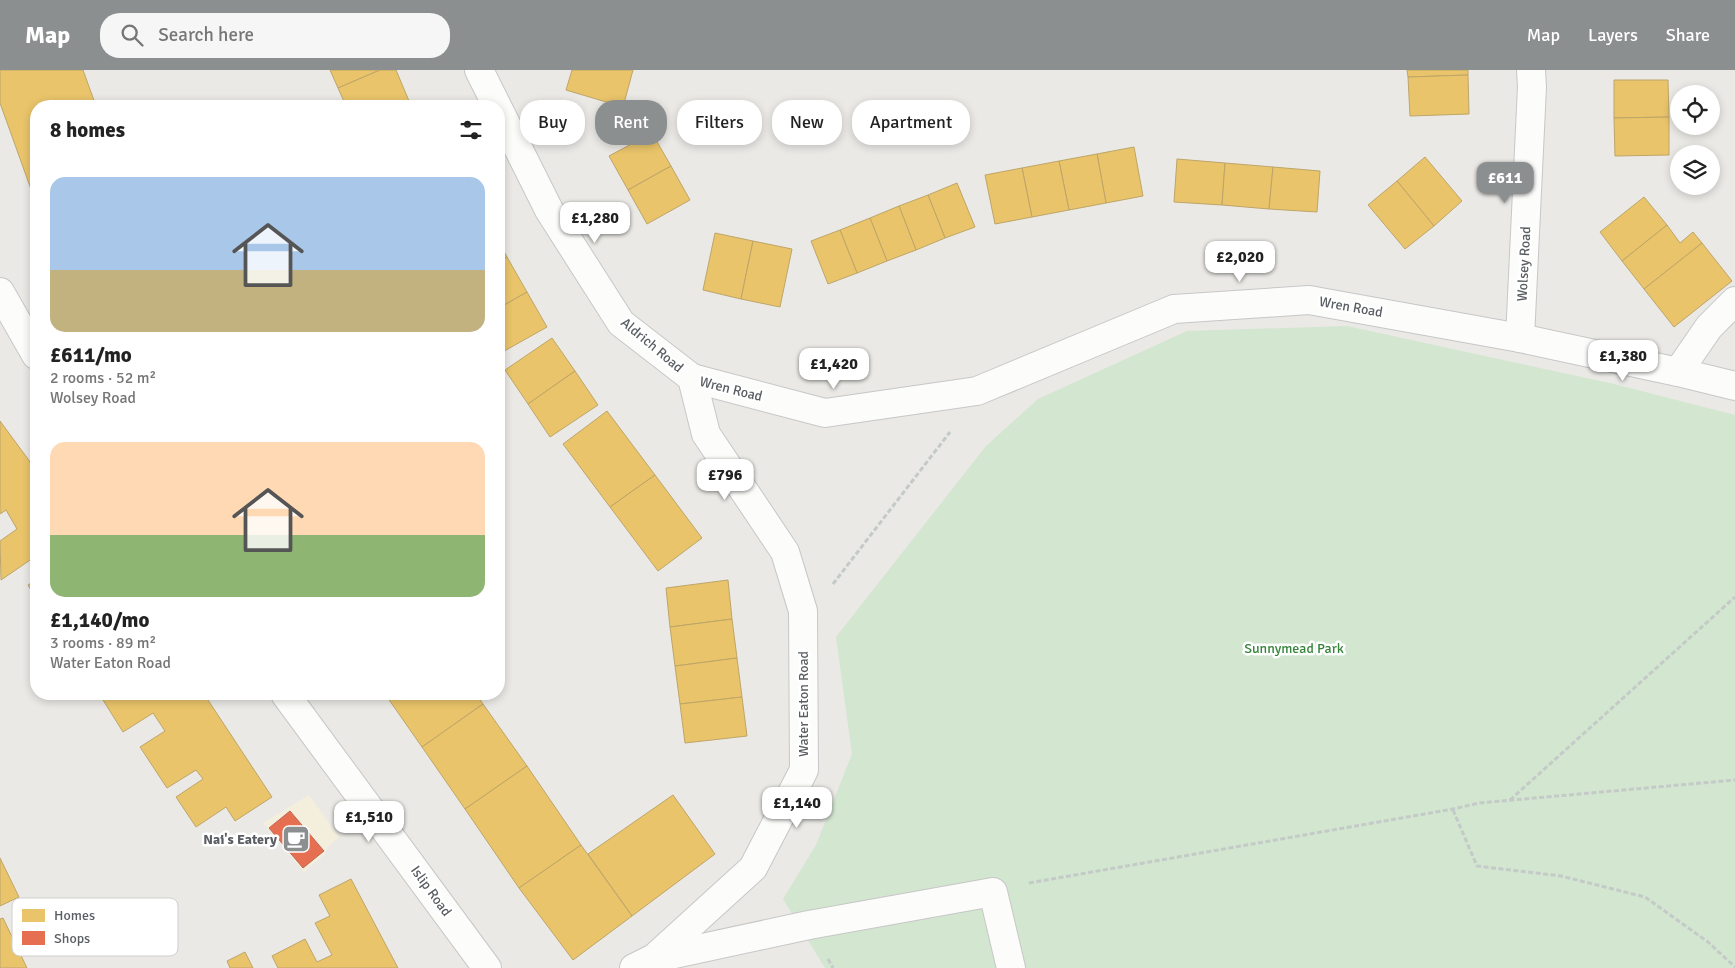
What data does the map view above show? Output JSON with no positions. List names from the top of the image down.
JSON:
{
  "streets": {
    "street": [
      "Wolsey Road",
      "Wren Road",
      "Aldrich Road",
      "Water Eaton Road",
      "Islip Road"
    ]
  },
  "crossings": [
    ["Wolsey Road", "Wren Road"],
    ["Wren Road", "Aldrich Road"],
    ["Aldrich Road", "Water Eaton Road"]
  ],
  "parks": ["Sunnymead Park"],
  "places": {
    "cafe": ["Nai's Eatery"]
  },
  "legend": ["Homes", "Shops"],
  "page": {
    "header": "Map",
    "search": "Search here",
    "nav": ["Map", "Layers", "Share"],
    "chip": [
      "Buy",
      "Rent",
      "Filters",
      "New",
      "Apartment"
    ],
    "heading": "8 homes",
    "list": [
      {
        "name": "£611/mo",
        "note": "2 rooms · 52 m² · Wolsey Road"
      },
      {
        "name": "£1,140/mo",
        "note": "3 rooms · 89 m² · Water Eaton Road"
      }
    ],
    "price": [
      "£611",
      "£1,280",
      "£2,020",
      "£1,380",
      "£1,420",
      "£796",
      "£1,140",
      "£1,510"
    ]
  }
}
